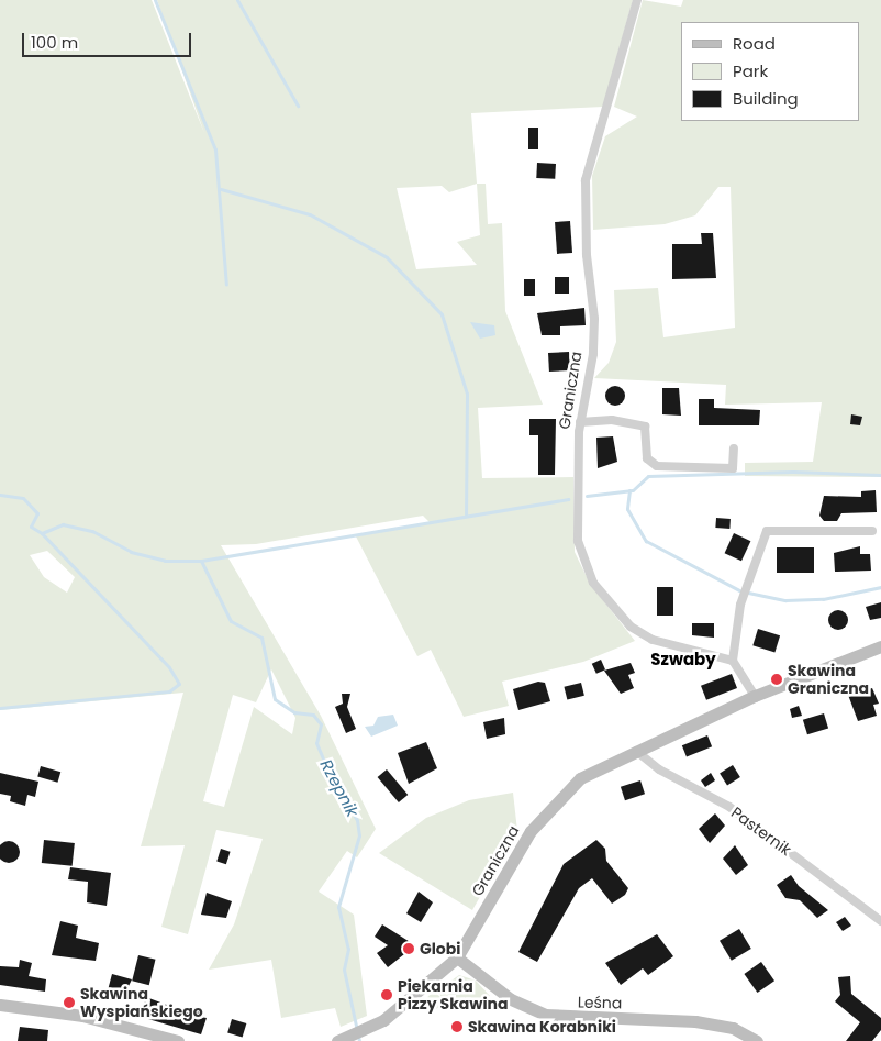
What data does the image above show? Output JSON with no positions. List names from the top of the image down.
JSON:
{
  "streets": {
    "street": ["Graniczna", "Pasternik", "Leśna"]
  },
  "crossings": [
    ["Graniczna", "Pasternik"],
    ["Graniczna", "Leśna"]
  ],
  "districts": ["Szwaby"],
  "water": ["Rzepnik"],
  "places": [
    "Skawina Graniczna",
    "Globi",
    "Piekarnia Pizzy Skawina",
    "Skawina Wyspiańskiego",
    "Skawina Korabniki"
  ],
  "legend": ["Road", "Park", "Building"],
  "scale_bar": "100 m"
}
